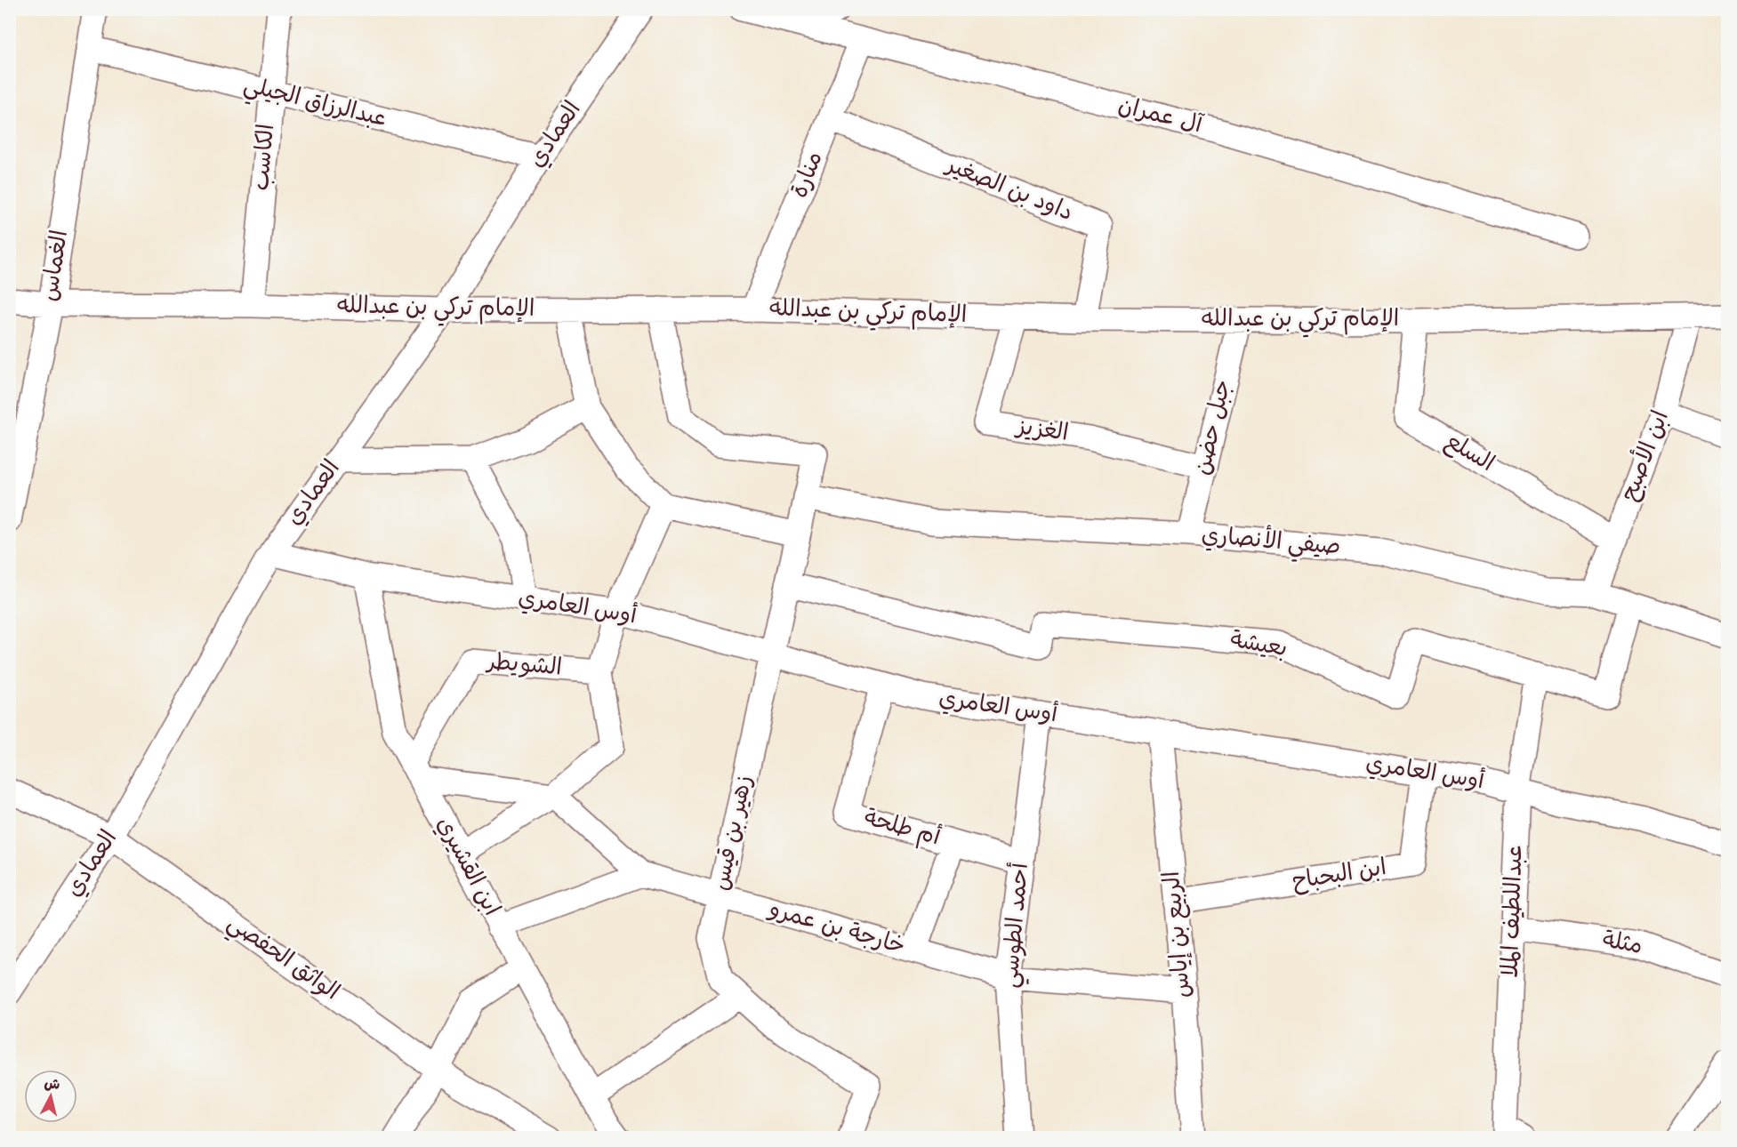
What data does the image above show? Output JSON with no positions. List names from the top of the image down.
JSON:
{
  "streets": {
    "street": [
      "عبدالرزاق الجيلي",
      "آل عمران",
      "العمادي",
      "الكاسب",
      "منارة",
      "داود بن الصغير",
      "الغماس",
      "الإمام تركي بن عبدالله",
      "جبل حضن",
      "الغزيز",
      "السلع",
      "ابن الأصبح",
      "صيفي الأنصاري",
      "أوس العامري",
      "بعيشة",
      "الشويطر",
      "أم طلحة",
      "زهير بن قيس",
      "ابن القشيري",
      "ابن البحباح",
      "عبداللطيف الملا",
      "أحمد الطوسي",
      "خارجة بن عمرو",
      "الربيع بن إياس",
      "مثلة",
      "الواثق الحفصي"
    ]
  },
  "crossings": [
    ["عبدالرزاق الجيلي", "العمادي"],
    ["عبدالرزاق الجيلي", "الكاسب"],
    ["عبدالرزاق الجيلي", "الغماس"],
    ["آل عمران", "منارة"],
    ["العمادي", "الإمام تركي بن عبدالله"],
    ["العمادي", "أوس العامري"],
    ["العمادي", "الواثق الحفصي"],
    ["الكاسب", "الإمام تركي بن عبدالله"],
    ["منارة", "داود بن الصغير"],
    ["منارة", "الإمام تركي بن عبدالله"],
    ["داود بن الصغير", "الإمام تركي بن عبدالله"],
    ["الغماس", "الإمام تركي بن عبدالله"],
    ["الإمام تركي بن عبدالله", "جبل حضن"],
    ["الإمام تركي بن عبدالله", "الغزيز"],
    ["الإمام تركي بن عبدالله", "السلع"],
    ["الإمام تركي بن عبدالله", "ابن الأصبح"],
    ["الإمام تركي بن عبدالله", "زهير بن قيس"],
    ["جبل حضن", "الغزيز"],
    ["جبل حضن", "صيفي الأنصاري"],
    ["السلع", "ابن الأصبح"],
    ["ابن الأصبح", "صيفي الأنصاري"],
    ["صيفي الأنصاري", "بعيشة"],
    ["صيفي الأنصاري", "زهير بن قيس"],
    ["أوس العامري", "أم طلحة"],
    ["أوس العامري", "زهير بن قيس"],
    ["أوس العامري", "ابن القشيري"],
    ["أوس العامري", "ابن البحباح"],
    ["أوس العامري", "عبداللطيف الملا"],
    ["أوس العامري", "أحمد الطوسي"],
    ["أوس العامري", "الربيع بن إياس"],
    ["بعيشة", "زهير بن قيس"],
    ["بعيشة", "عبداللطيف الملا"],
    ["الشويطر", "ابن القشيري"],
    ["أم طلحة", "أحمد الطوسي"],
    ["زهير بن قيس", "خارجة بن عمرو"],
    ["ابن البحباح", "الربيع بن إياس"],
    ["عبداللطيف الملا", "مثلة"],
    ["أحمد الطوسي", "خارجة بن عمرو"],
    ["خارجة بن عمرو", "الربيع بن إياس"]
  ],
  "north": "top"
}
